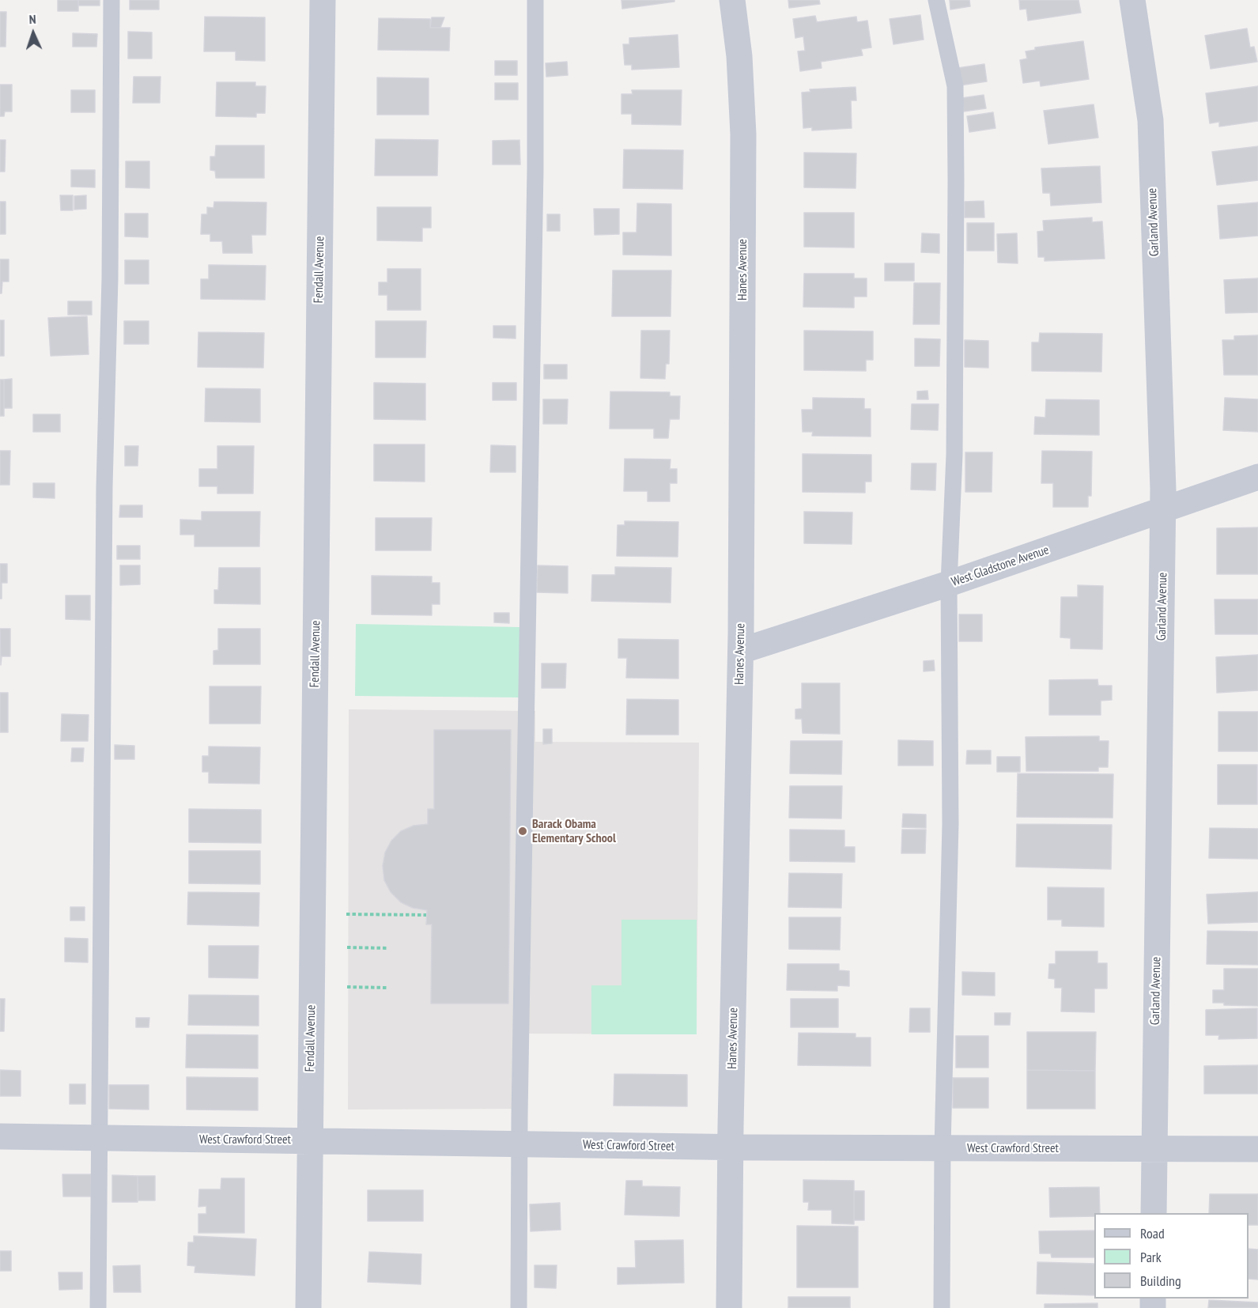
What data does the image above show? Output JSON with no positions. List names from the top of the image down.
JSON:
{
  "streets": {
    "street": [
      "Garland Avenue",
      "Fendall Avenue",
      "Hanes Avenue",
      "West Gladstone Avenue",
      "West Crawford Street"
    ]
  },
  "crossings": [
    ["Garland Avenue", "West Gladstone Avenue"],
    ["Garland Avenue", "West Crawford Street"],
    ["Fendall Avenue", "West Crawford Street"],
    ["Hanes Avenue", "West Gladstone Avenue"],
    ["Hanes Avenue", "West Crawford Street"]
  ],
  "places": ["Barack Obama Elementary School"],
  "legend": ["Road", "Park", "Building"],
  "north": "top"
}
